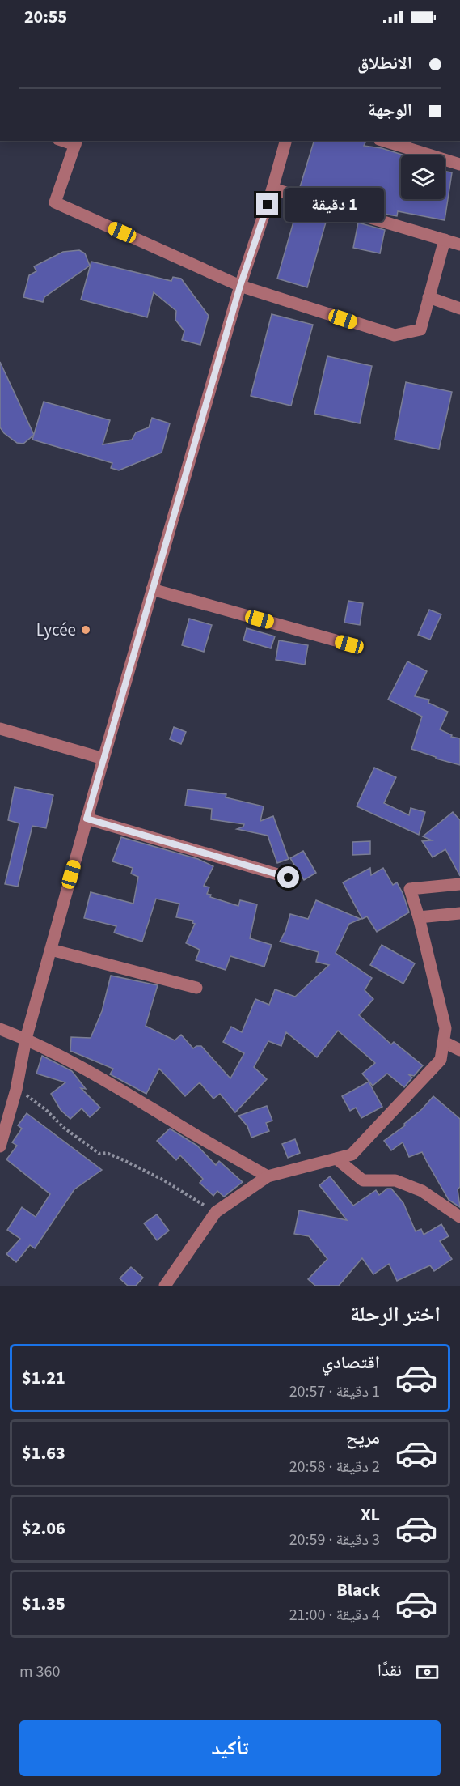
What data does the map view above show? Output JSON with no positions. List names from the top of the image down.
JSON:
{
  "places": ["Lycée"],
  "page": {
    "status": "20:55",
    "banner": ["الانطلاق", "الوجهة"],
    "bubble": "1 دقيقة",
    "heading": "اختر الرحلة",
    "list": [
      {
        "name": "اقتصادي",
        "note": "1 دقيقة · 20:57",
        "value": "$1.21"
      },
      {
        "name": "مريح",
        "note": "2 دقيقة · 20:58",
        "value": "$1.63"
      },
      {
        "name": "XL",
        "note": "3 دقيقة · 20:59",
        "value": "$2.06"
      },
      {
        "name": "Black",
        "note": "4 دقيقة · 21:00",
        "value": "$1.35"
      }
    ],
    "pay": ["نقدًا", "360 m"],
    "buttons": "تأكيد"
  }
}
